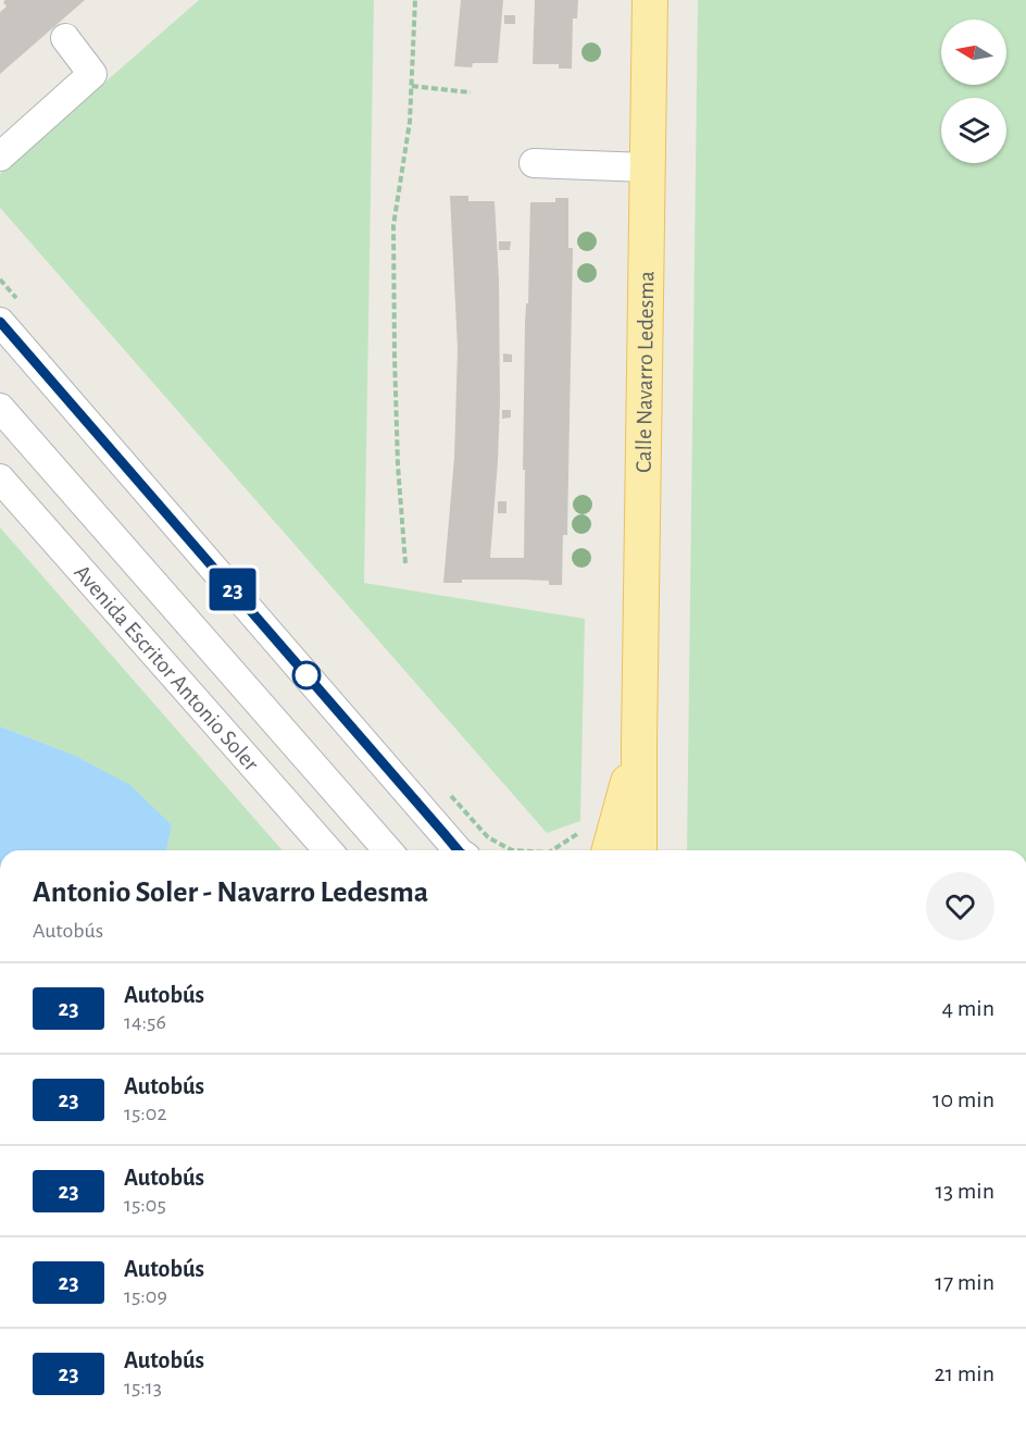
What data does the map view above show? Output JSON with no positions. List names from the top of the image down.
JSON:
{
  "streets": {
    "main road": ["Calle Navarro Ledesma"],
    "street": ["Avenida Escritor Antonio Soler"]
  },
  "lines": ["bus line 23"],
  "north": "left",
  "page": {
    "on_map": "23",
    "heading": ["Antonio Soler - Navarro Ledesma", "Autobús"],
    "list": [
      {
        "mark": "23",
        "name": "Autobús",
        "note": "14:56",
        "value": "4 min"
      },
      {
        "mark": "23",
        "name": "Autobús",
        "note": "15:02",
        "value": "10 min"
      },
      {
        "mark": "23",
        "name": "Autobús",
        "note": "15:05",
        "value": "13 min"
      },
      {
        "mark": "23",
        "name": "Autobús",
        "note": "15:09",
        "value": "17 min"
      },
      {
        "mark": "23",
        "name": "Autobús",
        "note": "15:13",
        "value": "21 min"
      }
    ]
  }
}
